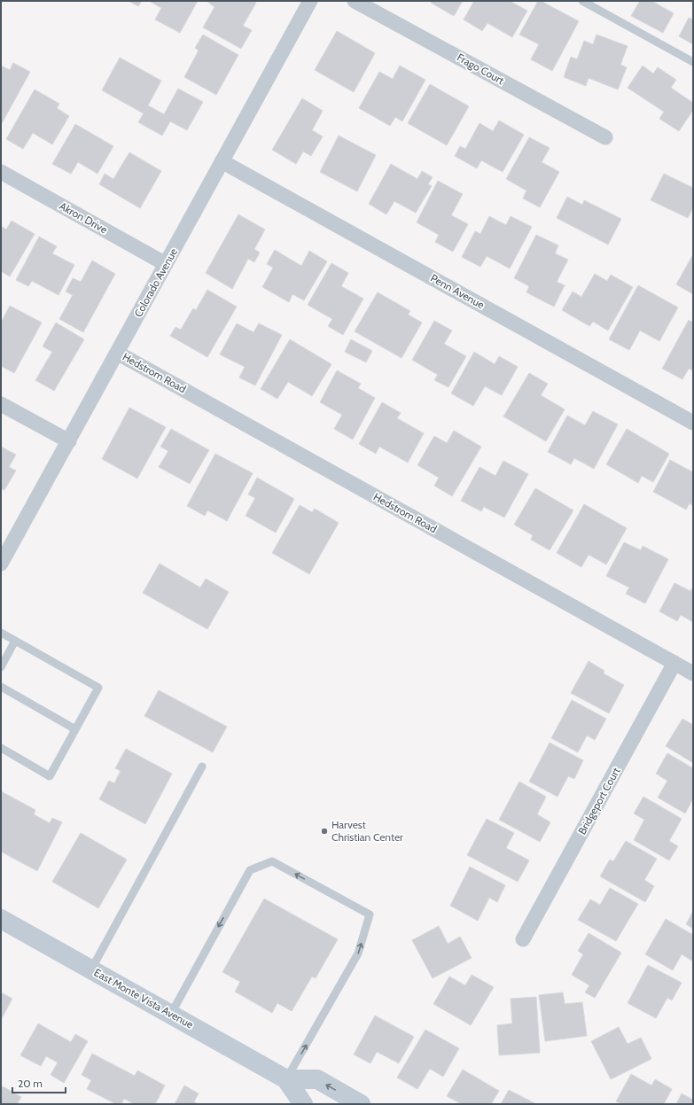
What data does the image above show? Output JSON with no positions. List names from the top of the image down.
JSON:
{
  "streets": {
    "main road": ["East Monte Vista Avenue"],
    "street": [
      "Frago Court",
      "Akron Drive",
      "Colorado Avenue",
      "Penn Avenue",
      "Hedstrom Road",
      "Bridgeport Court"
    ]
  },
  "crossings": [
    ["Akron Drive", "Colorado Avenue"],
    ["Colorado Avenue", "Penn Avenue"],
    ["Colorado Avenue", "Hedstrom Road"],
    ["Hedstrom Road", "Bridgeport Court"]
  ],
  "places": ["Harvest Christian Center"],
  "scale_bar": "20 m"
}
